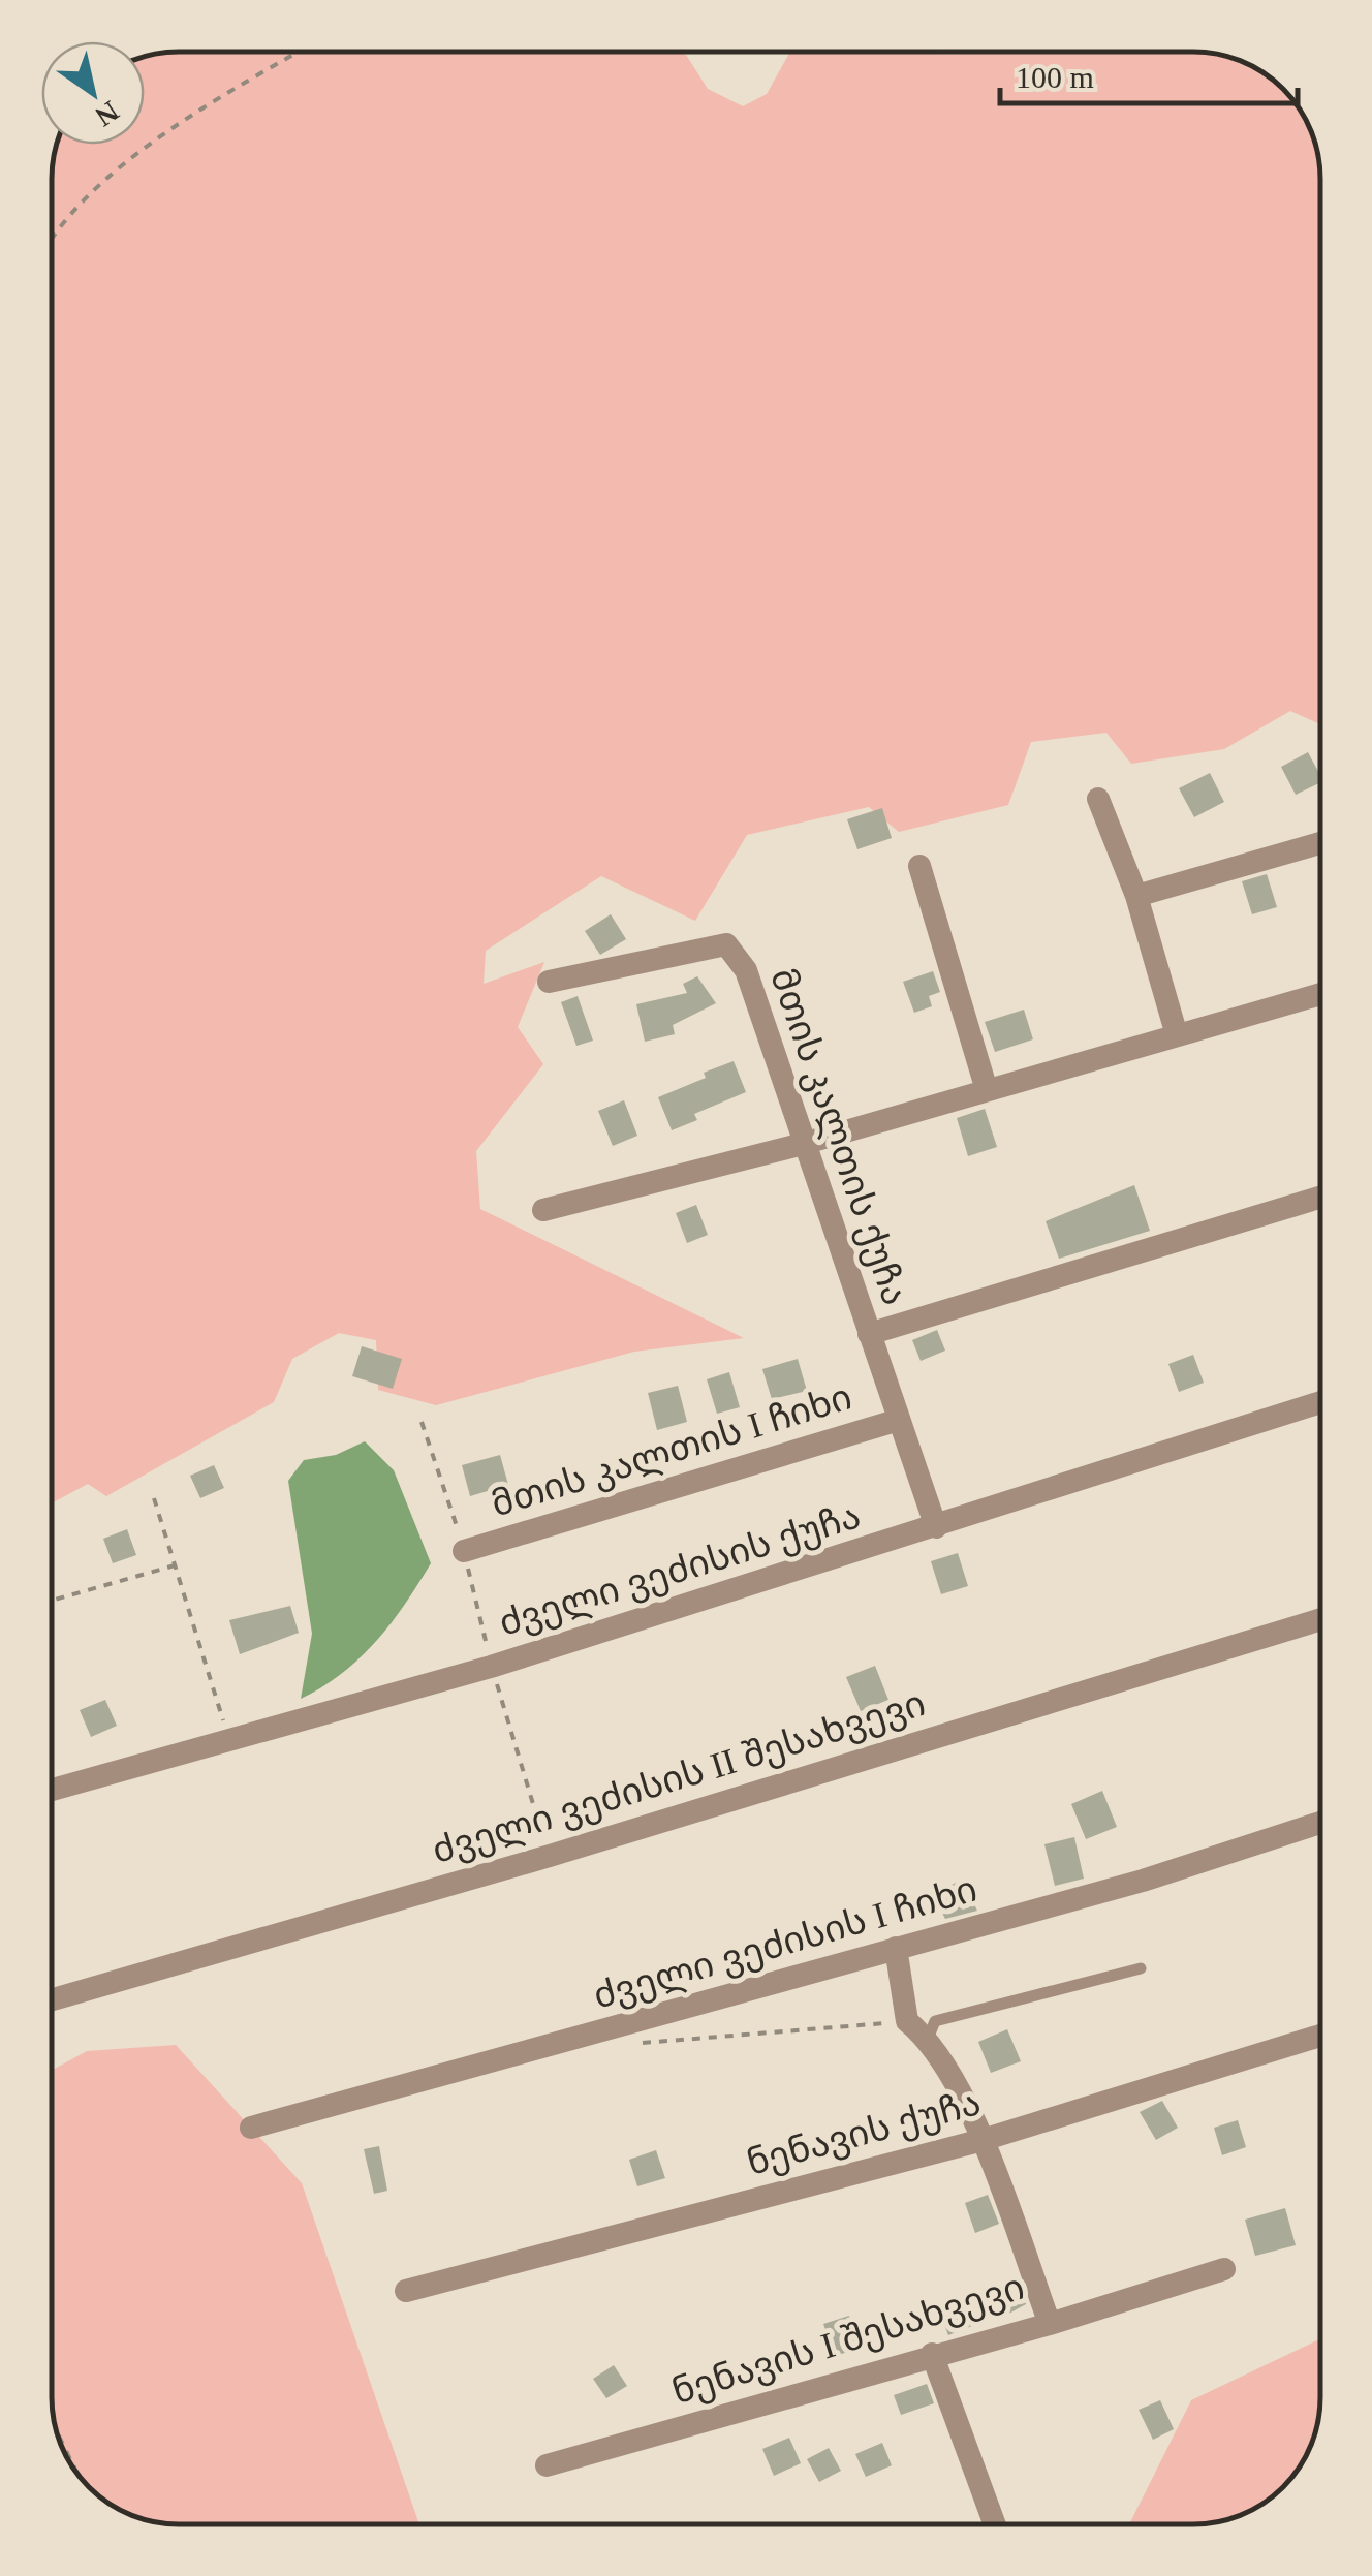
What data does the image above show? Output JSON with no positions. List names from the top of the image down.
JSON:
{
  "streets": {
    "street": [
      "მთის კალთის ქუჩა",
      "მთის კალთის I ჩიხი",
      "ძველი ვეძისის ქუჩა",
      "ძველი ვეძისის II შესახვევი",
      "ძველი ვეძისის I ჩიხი",
      "ნენავის ქუჩა",
      "ნენავის I შესახვევი"
    ]
  },
  "crossings": [
    ["მთის კალთის ქუჩა", "მთის კალთის I ჩიხი"],
    ["მთის კალთის ქუჩა", "ძველი ვეძისის ქუჩა"],
    ["ნენავის ქუჩა", "ნენავის I შესახვევი"]
  ],
  "scale_bar": "100 m",
  "north": "bottom right"
}
